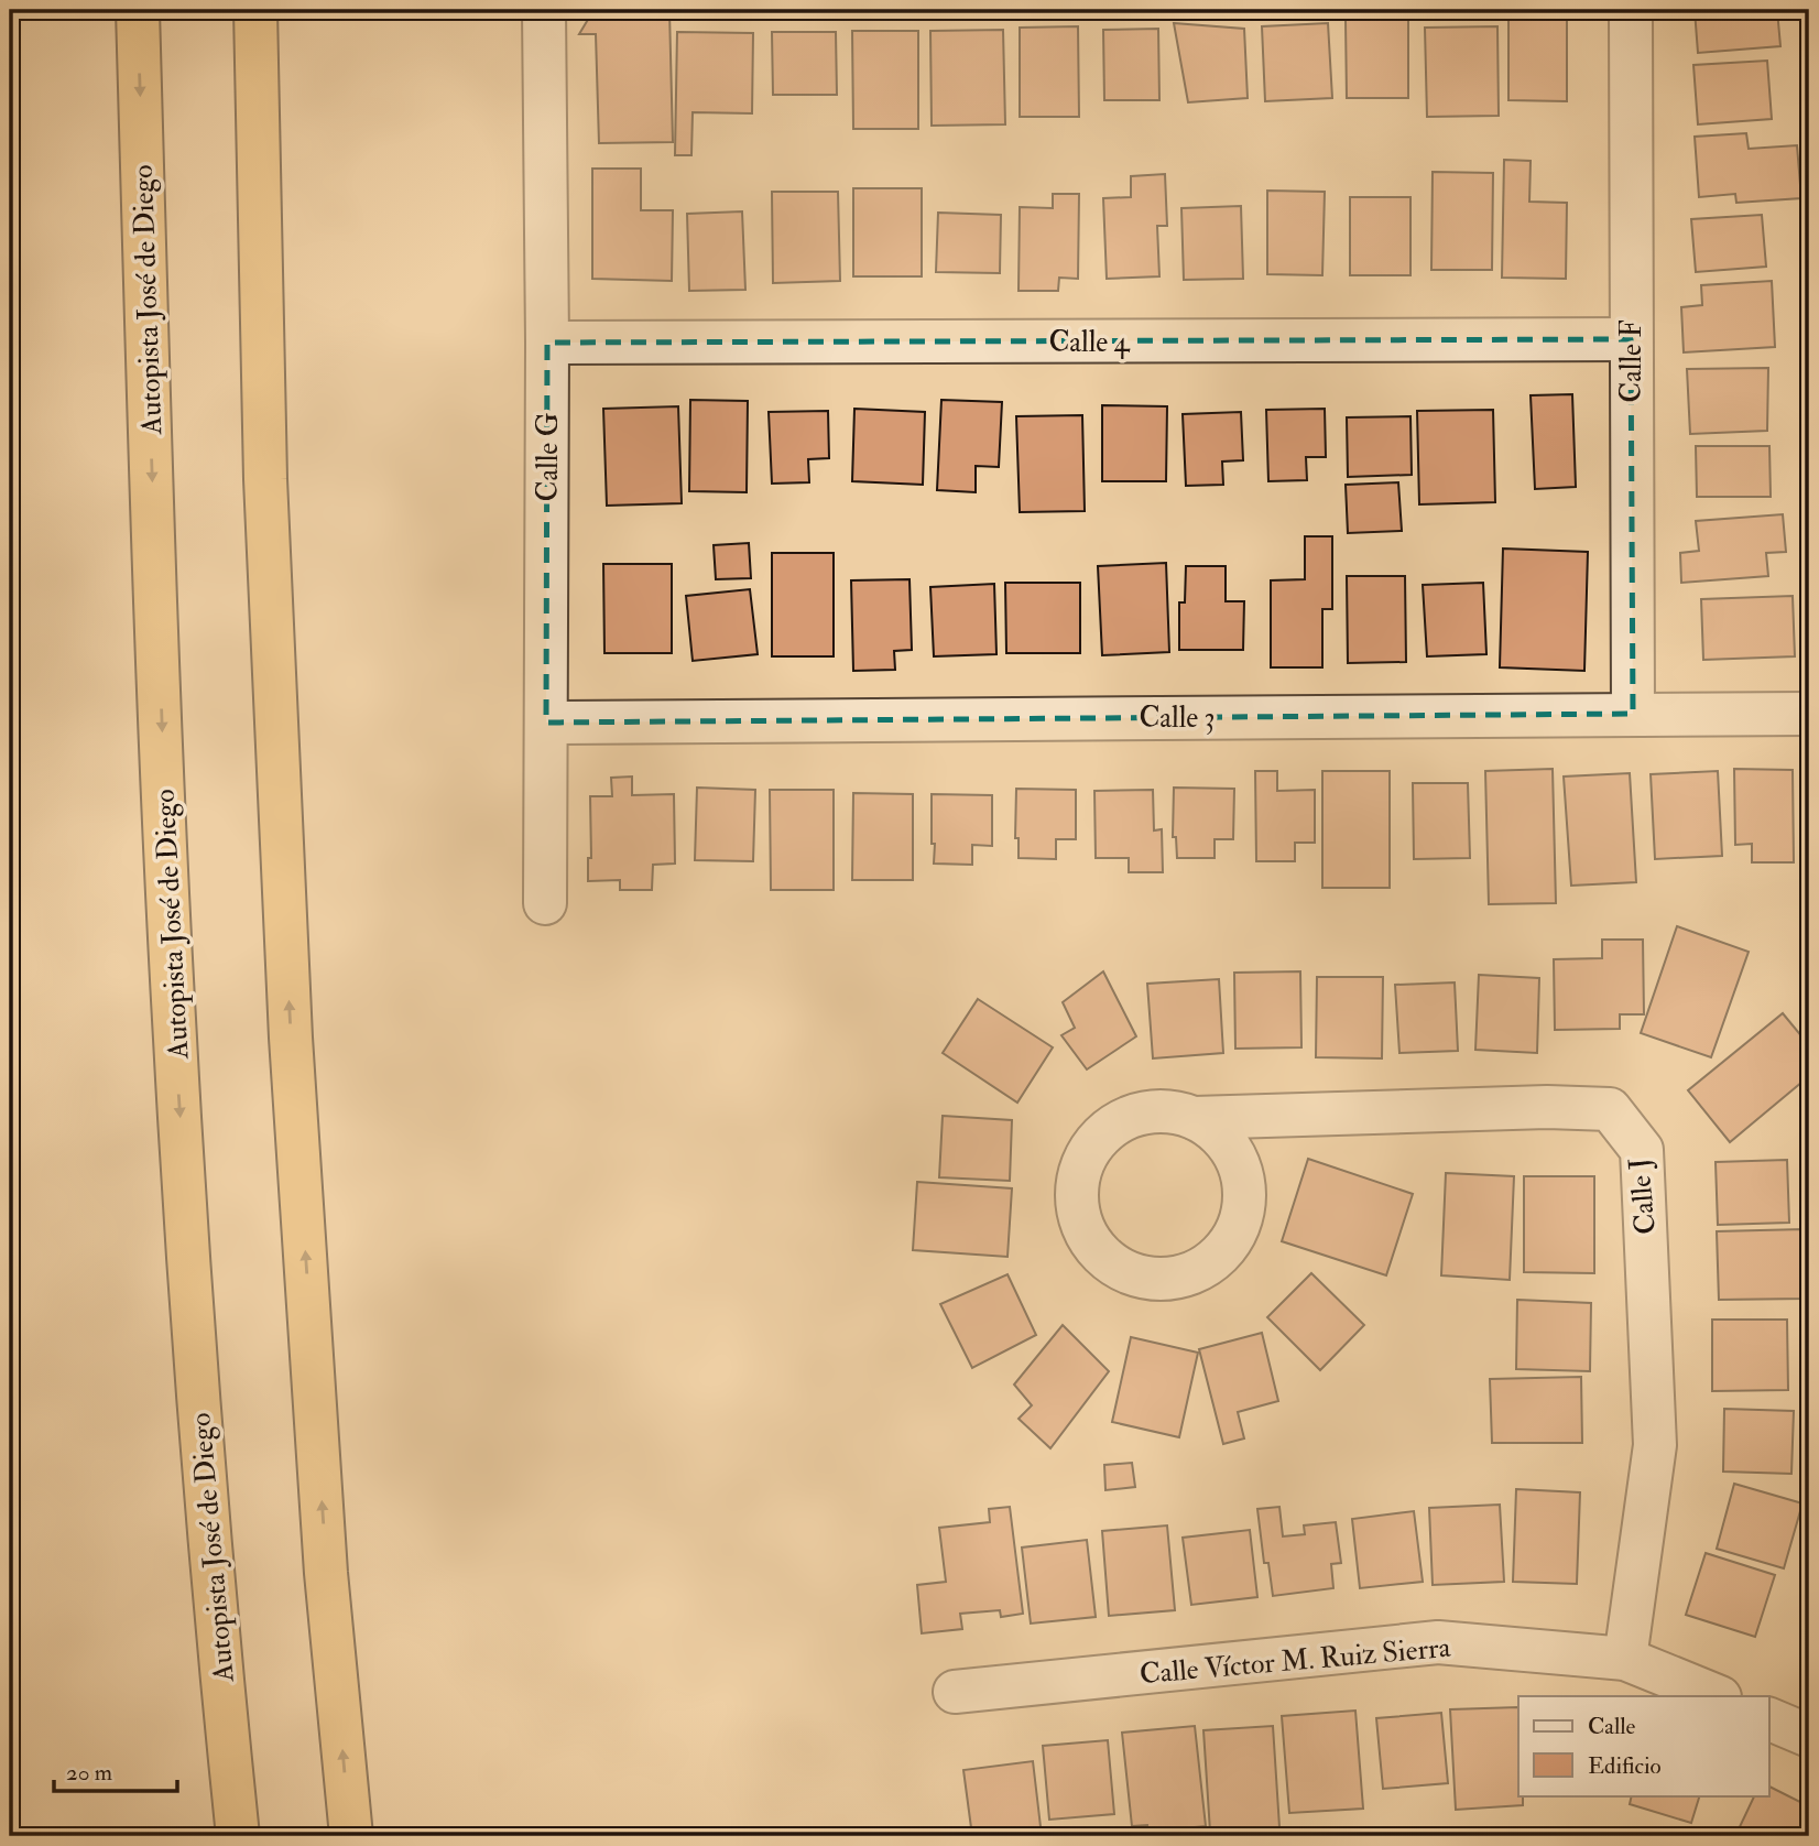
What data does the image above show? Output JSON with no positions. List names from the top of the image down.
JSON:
{
  "streets": {
    "highway": ["Autopista José de Diego"],
    "street": [
      "Calle 4",
      "Calle F",
      "Calle G",
      "Calle 3",
      "Calle J",
      "Calle Víctor M. Ruiz Sierra"
    ]
  },
  "crossings": [
    ["Calle 4", "Calle F"],
    ["Calle 4", "Calle G"],
    ["Calle F", "Calle 3"],
    ["Calle G", "Calle 3"],
    ["Calle J", "Calle Víctor M. Ruiz Sierra"]
  ],
  "legend": ["Calle", "Edificio"],
  "scale_bar": "20 m"
}
